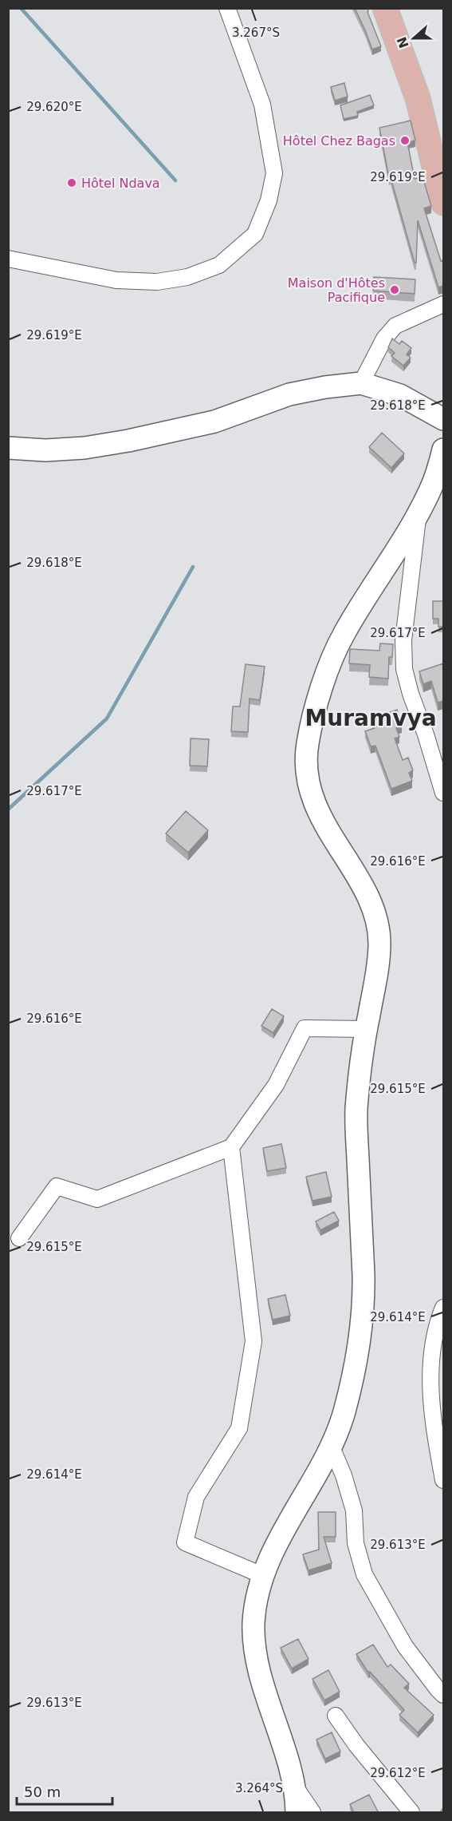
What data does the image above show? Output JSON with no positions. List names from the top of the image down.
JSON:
{
  "districts": ["Muramvya"],
  "places": ["Hôtel Chez Bagas", "Hôtel Ndava", "Maison d'Hôtes Pacifique"],
  "scale_bar": "50 m",
  "north": "left",
  "coordinates": [
    "3.267°S",
    "29.620°E",
    "29.619°E",
    "29.618°E",
    "29.617°E",
    "29.616°E",
    "29.615°E",
    "29.614°E",
    "29.613°E",
    "29.612°E",
    "3.264°S"
  ]
}
